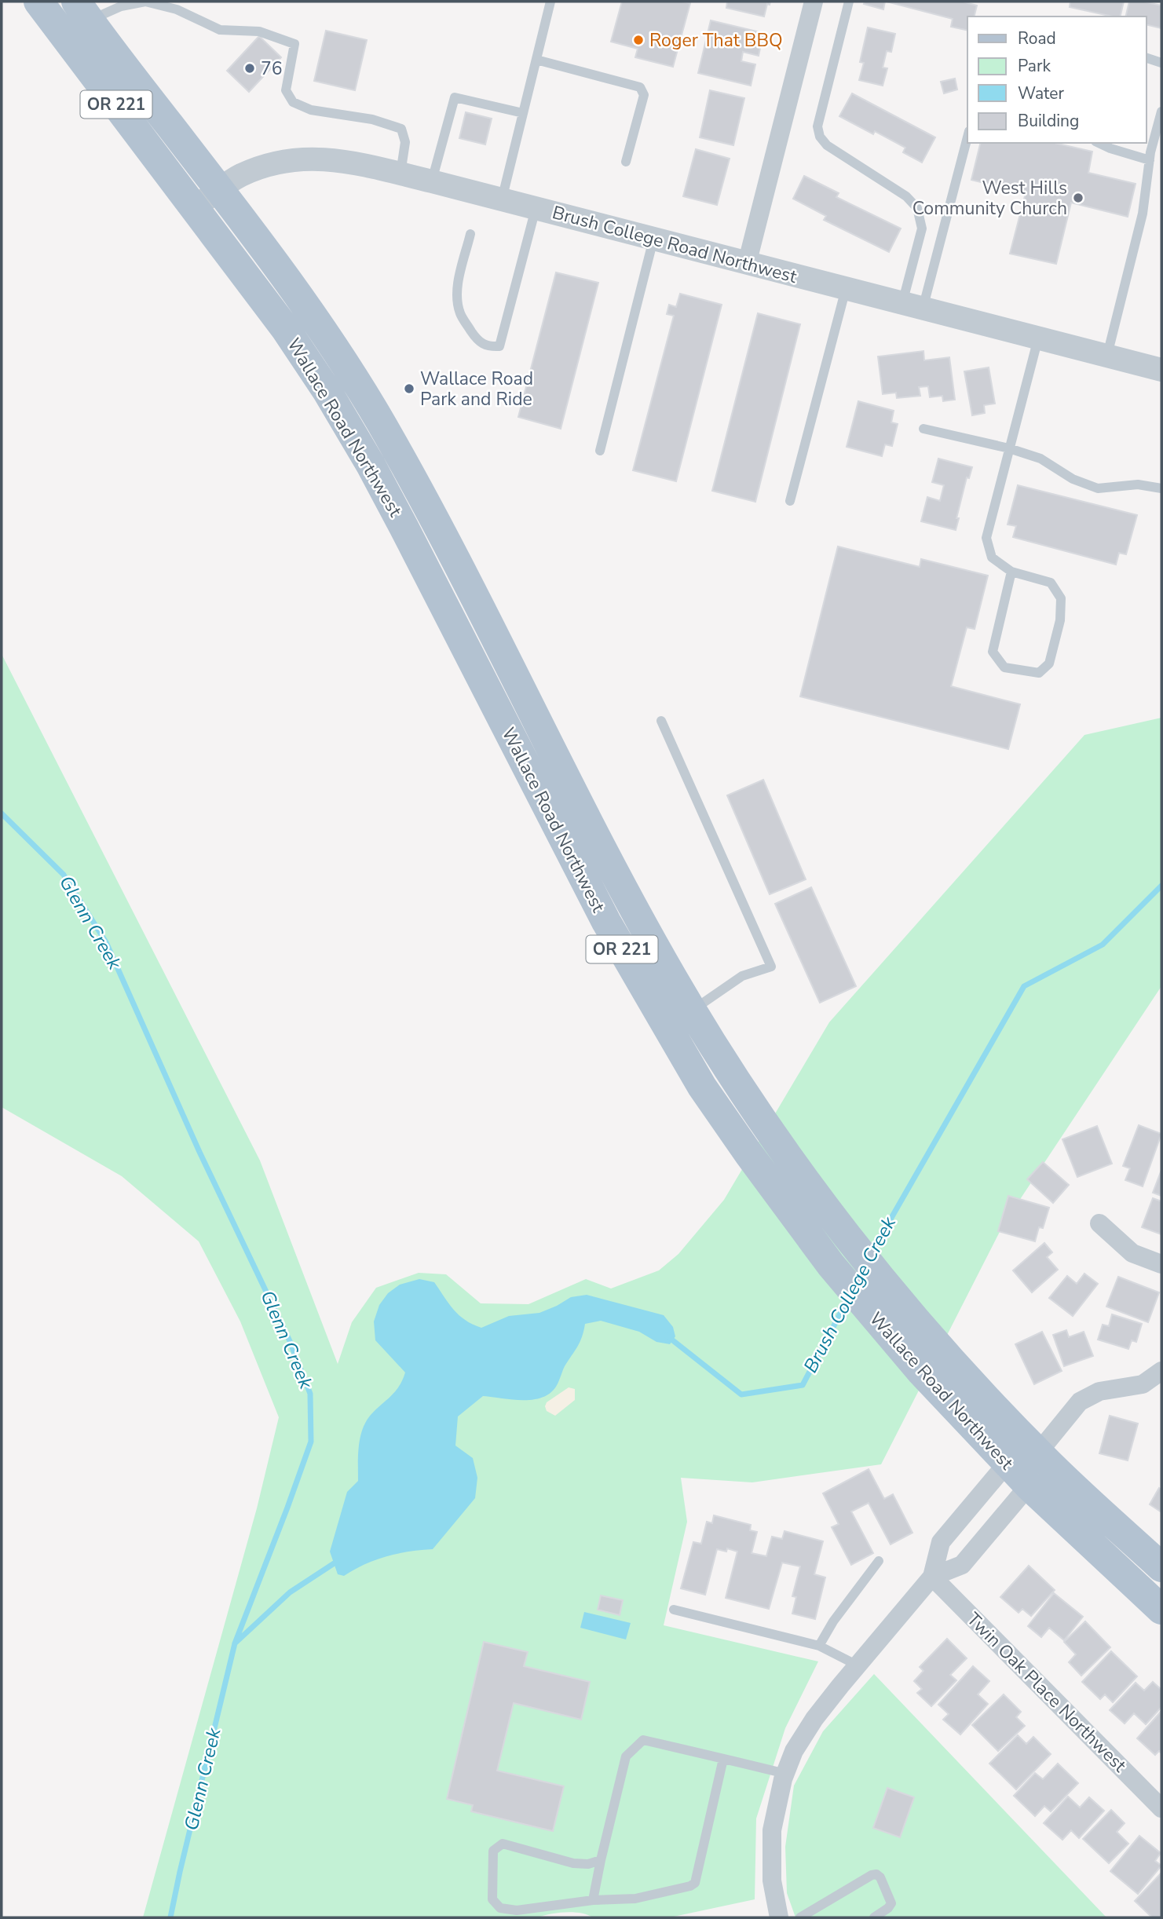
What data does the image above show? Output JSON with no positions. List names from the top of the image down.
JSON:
{
  "streets": {
    "main road": ["OR 221", "Wallace Road Northwest"],
    "street": ["Brush College Road Northwest", "Twin Oak Place Northwest"]
  },
  "crossings": [
    ["Brush College Road Northwest", "Wallace Road Northwest"]
  ],
  "water": ["Glenn Creek", "Brush College Creek"],
  "places": [
    "Roger That BBQ",
    "76",
    "West Hills Community Church",
    "Wallace Road Park and Ride"
  ],
  "legend": [
    "Road",
    "Park",
    "Water",
    "Building"
  ]
}
